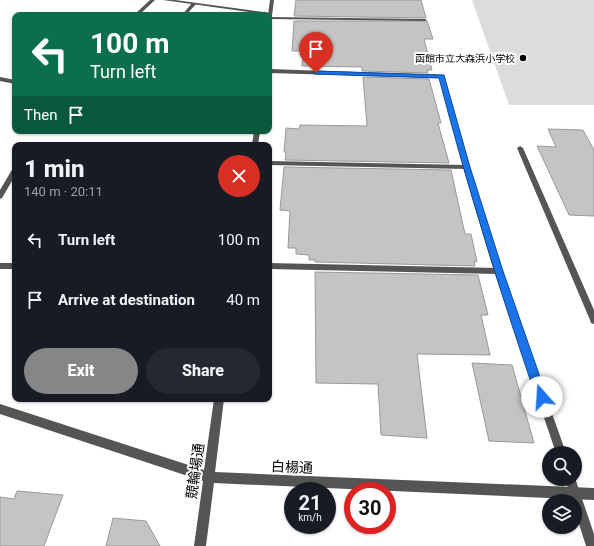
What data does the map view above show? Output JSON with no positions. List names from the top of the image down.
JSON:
{
  "streets": {
    "street": ["白楊通", "競輪場通"]
  },
  "crossings": [
    ["白楊通", "競輪場通"]
  ],
  "places": ["函館市立大森浜小学校"],
  "page": {
    "turn": ["100 m", "Turn left"],
    "then": "Then",
    "heading": ["1 min", "140 m · 20:11"],
    "list": [
      {
        "name": "Turn left",
        "value": "100 m"
      },
      {
        "name": "Arrive at destination",
        "value": "40 m"
      }
    ],
    "buttons": ["Exit", "Share"],
    "speed": "21 km/h",
    "limit": "30"
  }
}
